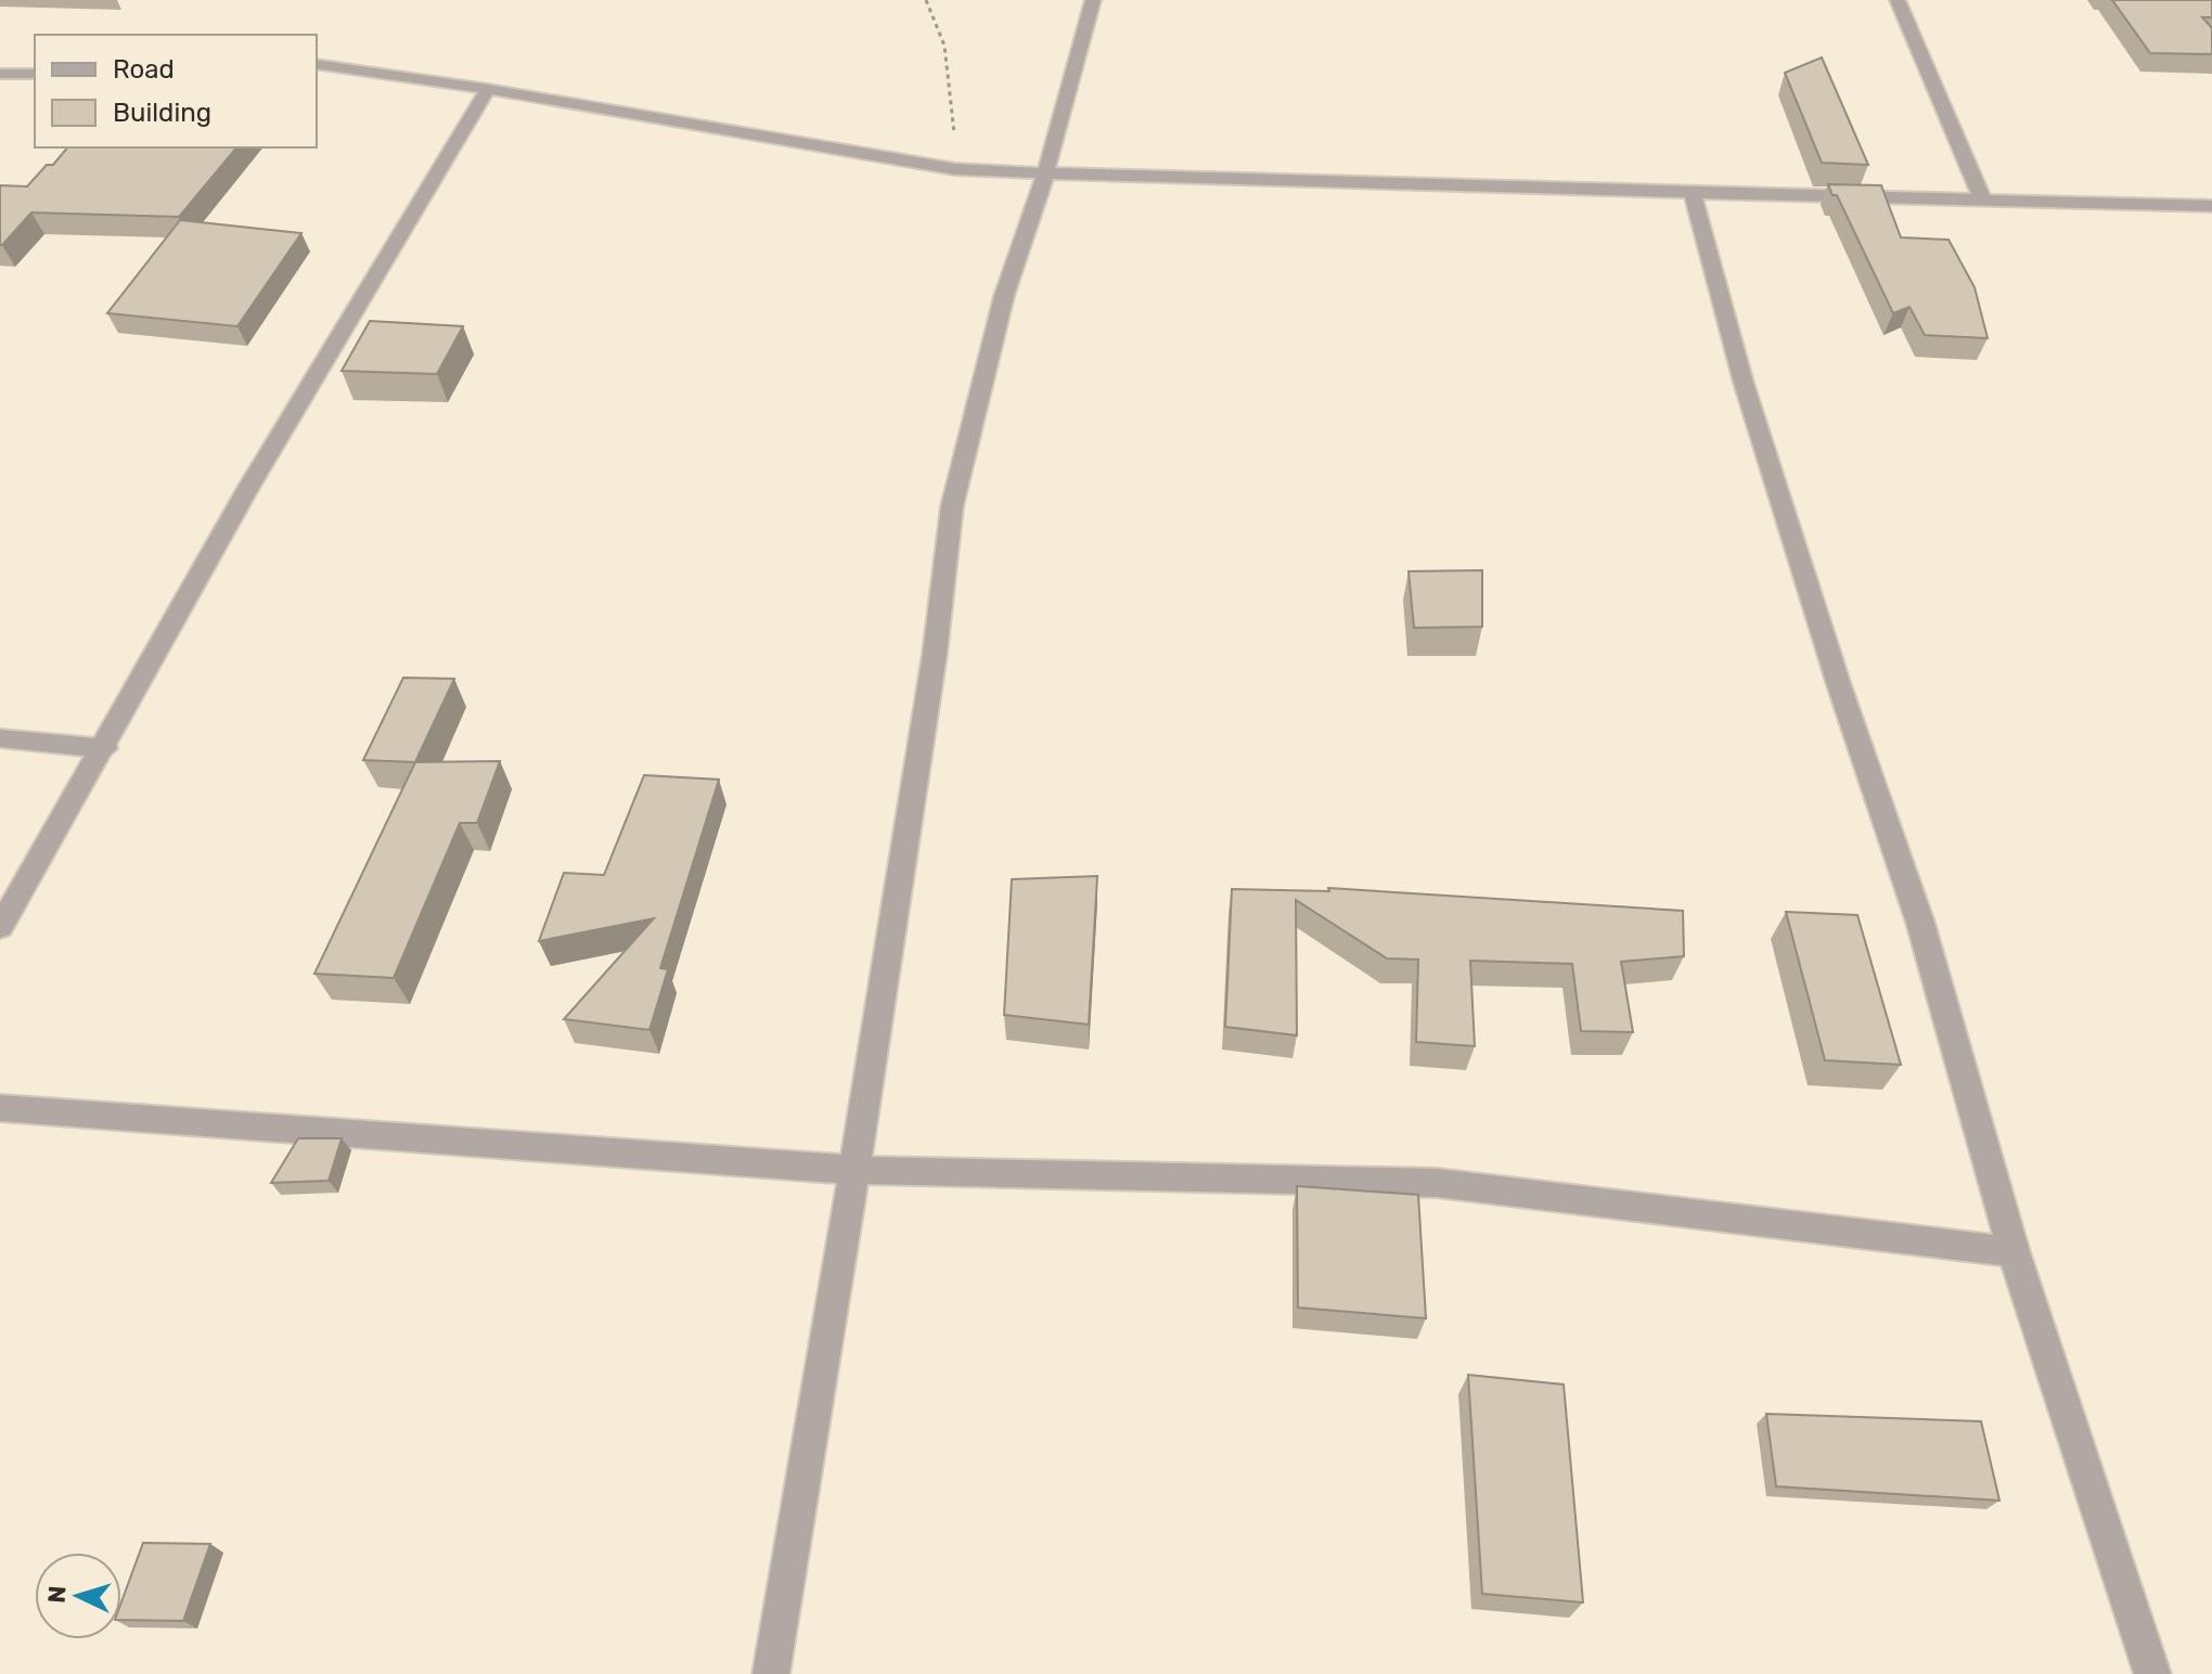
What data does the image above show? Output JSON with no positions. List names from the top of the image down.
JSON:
{
  "legend": ["Road", "Building"],
  "north": "left"
}
